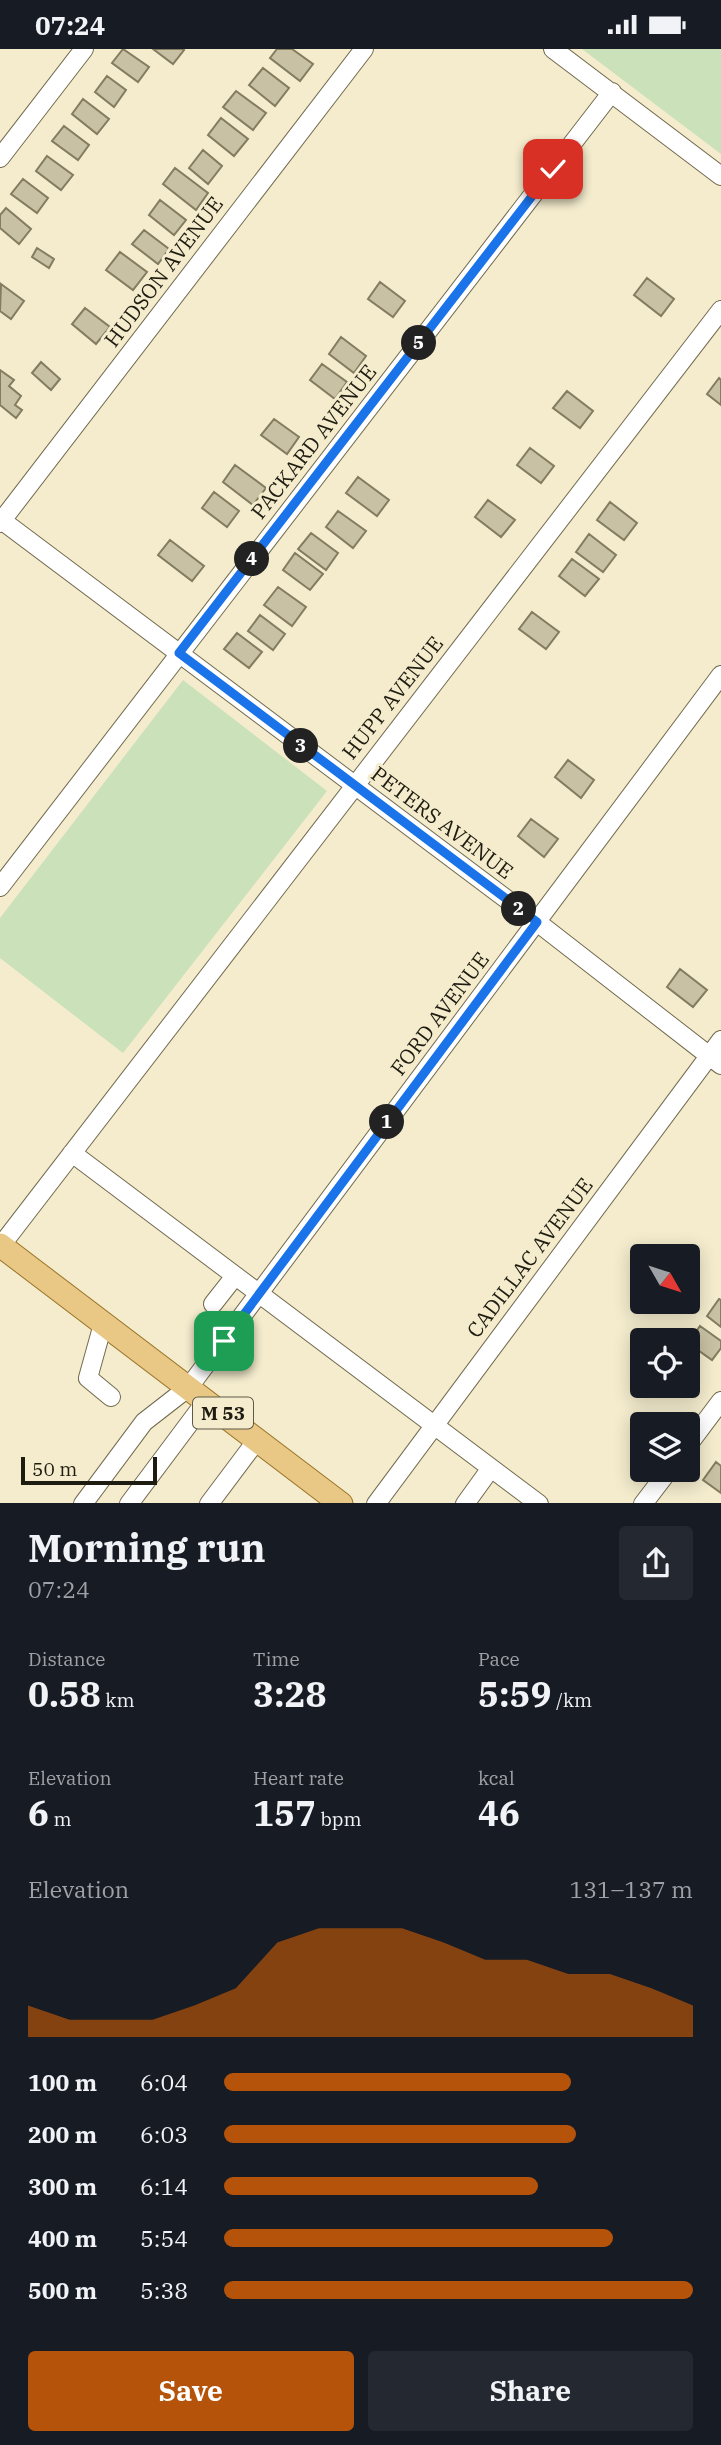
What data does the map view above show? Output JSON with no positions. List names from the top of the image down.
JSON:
{
  "streets": {
    "main road": ["M 53"],
    "street": [
      "HUDSON AVENUE",
      "PACKARD AVENUE",
      "HUPP AVENUE",
      "PETERS AVENUE",
      "FORD AVENUE",
      "CADILLAC AVENUE"
    ]
  },
  "crossings": [
    ["HUDSON AVENUE", "PETERS AVENUE"],
    ["PACKARD AVENUE", "PETERS AVENUE"],
    ["HUPP AVENUE", "PETERS AVENUE"],
    ["HUPP AVENUE", "M 53"],
    ["PETERS AVENUE", "FORD AVENUE"],
    ["PETERS AVENUE", "CADILLAC AVENUE"],
    ["FORD AVENUE", "M 53"]
  ],
  "scale_bar": "50 m",
  "north": "bottom right",
  "page": {
    "status": "07:24",
    "pins": [
      "5",
      "4",
      "3",
      "2",
      "1"
    ],
    "scale": "50 m",
    "heading": ["Morning run", "07:24"],
    "stats": [
      ["Distance", "0.58 km"],
      ["Time", "3:28"],
      ["Pace", "5:59 /km"],
      ["Elevation", "6 m"],
      ["Heart rate", "157 bpm"],
      ["kcal", "46"]
    ],
    "chart": ["Elevation", "131–137 m"],
    "list": [
      {
        "name": "100 m",
        "note": "6:04"
      },
      {
        "name": "200 m",
        "note": "6:03"
      },
      {
        "name": "300 m",
        "note": "6:14"
      },
      {
        "name": "400 m",
        "note": "5:54"
      },
      {
        "name": "500 m",
        "note": "5:38"
      }
    ],
    "buttons": ["Save", "Share"]
  }
}
